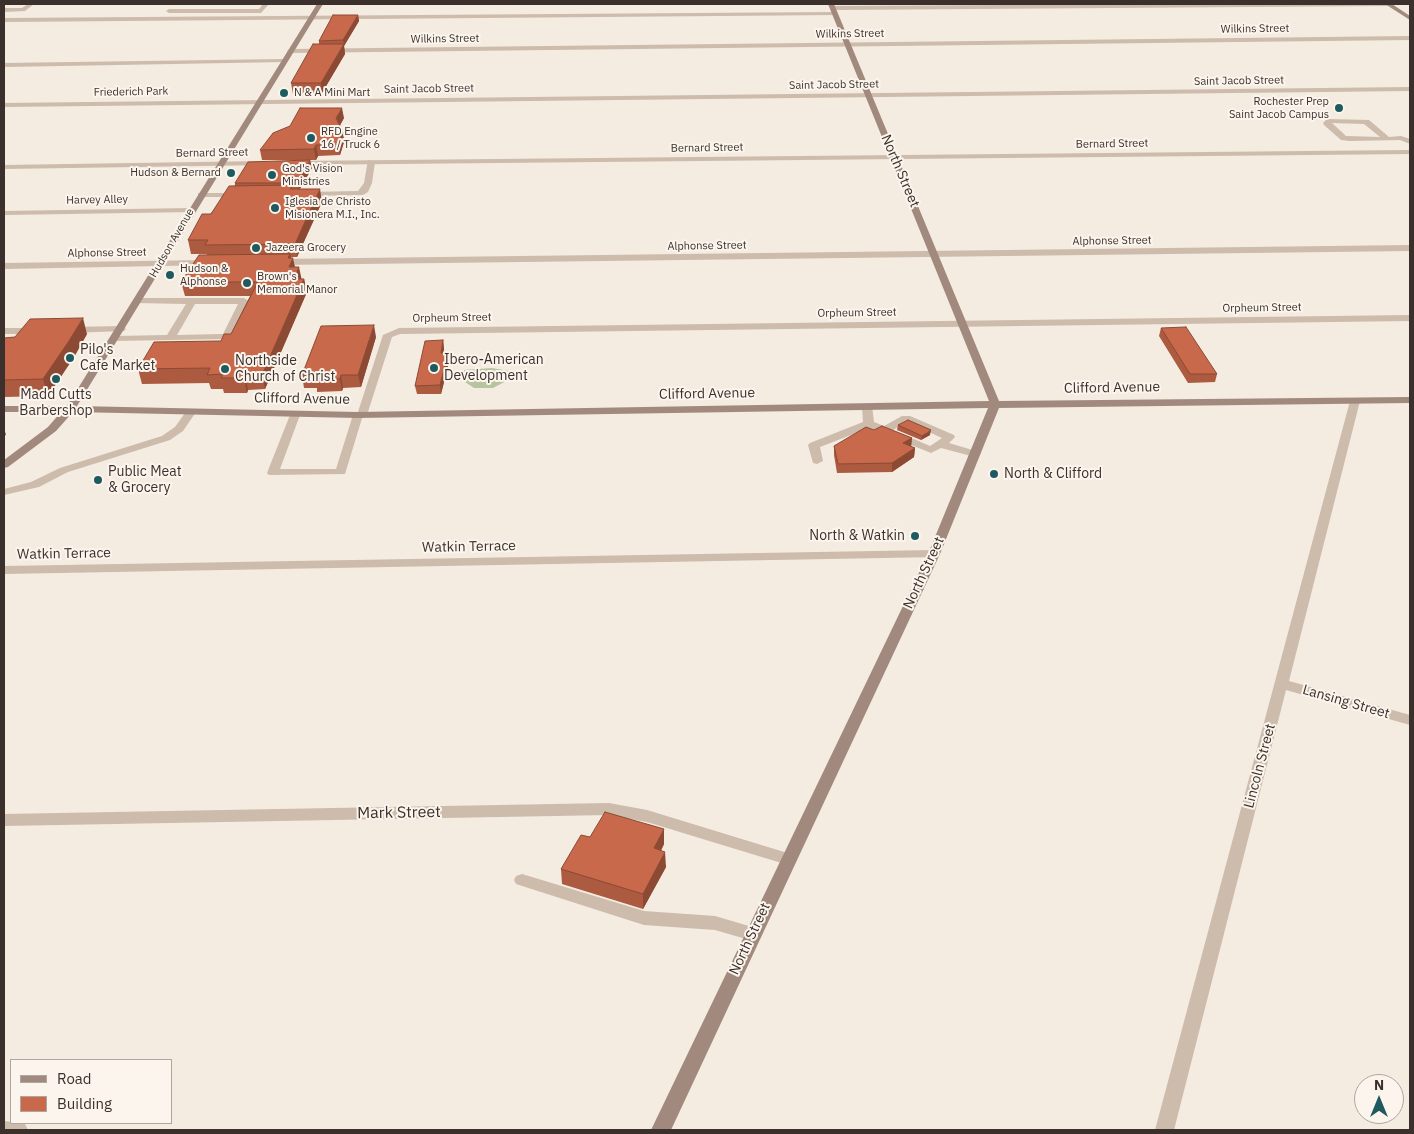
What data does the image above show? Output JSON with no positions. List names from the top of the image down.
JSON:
{
  "streets": {
    "main road": ["North Street", "Hudson Avenue", "Clifford Avenue"],
    "street": [
      "Wilkins Street",
      "Saint Jacob Street",
      "Friederich Park",
      "Bernard Street",
      "Harvey Alley",
      "Alphonse Street",
      "Orpheum Street",
      "Watkin Terrace",
      "Lansing Street",
      "Lincoln Street",
      "Mark Street"
    ]
  },
  "crossings": [
    ["Wilkins Street", "North Street"],
    ["Wilkins Street", "Hudson Avenue"],
    ["Saint Jacob Street", "Friederich Park"],
    ["Saint Jacob Street", "North Street"],
    ["Saint Jacob Street", "Hudson Avenue"],
    ["Friederich Park", "Hudson Avenue"],
    ["Bernard Street", "North Street"],
    ["Bernard Street", "Hudson Avenue"],
    ["North Street", "Alphonse Street"],
    ["North Street", "Orpheum Street"],
    ["North Street", "Clifford Avenue"],
    ["North Street", "Watkin Terrace"],
    ["North Street", "Mark Street"],
    ["Harvey Alley", "Hudson Avenue"],
    ["Alphonse Street", "Hudson Avenue"],
    ["Hudson Avenue", "Clifford Avenue"],
    ["Orpheum Street", "Clifford Avenue"],
    ["Clifford Avenue", "Lincoln Street"],
    ["Lansing Street", "Lincoln Street"]
  ],
  "places": [
    "N & A Mini Mart",
    "Rochester Prep Saint Jacob Campus",
    "RFD Engine 16 / Truck 6",
    "Hudson & Bernard",
    "God's Vision Ministries",
    "Iglesia de Christo Misionera M.I., Inc.",
    "Jazeera Grocery",
    "Hudson & Alphonse",
    "Brown's Memorial Manor",
    "Pilo's Cafe Market",
    "Ibero-American Development",
    "Northside Church of Christ",
    "Madd Cutts Barbershop",
    "North & Clifford",
    "Public Meat & Grocery",
    "North & Watkin"
  ],
  "legend": ["Road", "Building"],
  "north": "top"
}
